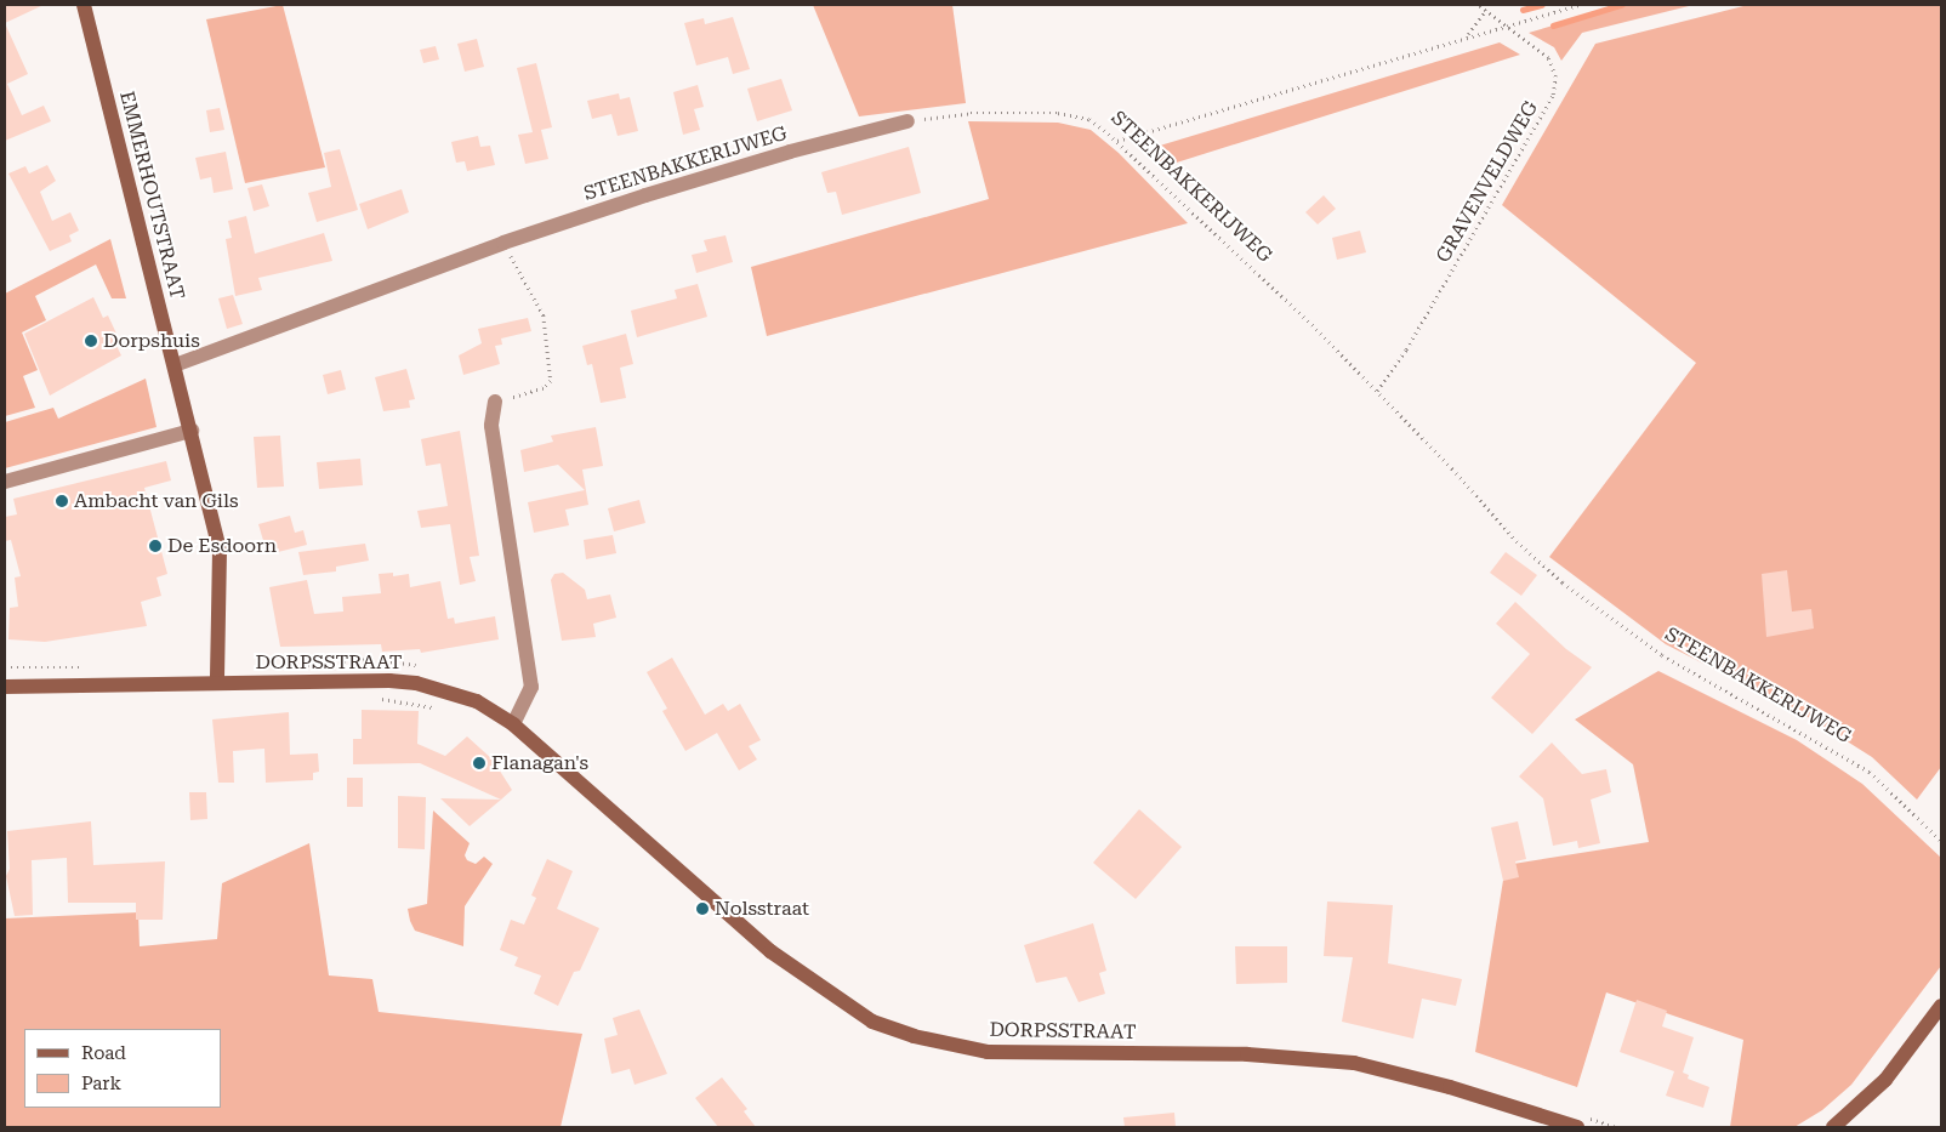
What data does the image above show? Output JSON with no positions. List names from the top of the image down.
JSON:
{
  "streets": {
    "main road": ["EMMERHOUTSTRAAT", "DORPSSTRAAT"],
    "street": ["STEENBAKKERIJWEG"],
    "path": ["GRAVENVELDWEG"]
  },
  "crossings": [
    ["STEENBAKKERIJWEG", "GRAVENVELDWEG"],
    ["STEENBAKKERIJWEG", "EMMERHOUTSTRAAT"],
    ["EMMERHOUTSTRAAT", "DORPSSTRAAT"]
  ],
  "places": [
    "Dorpshuis",
    "Ambacht van Gils",
    "De Esdoorn",
    "Flanagan's",
    "Nolsstraat"
  ],
  "legend": ["Road", "Park"]
}
